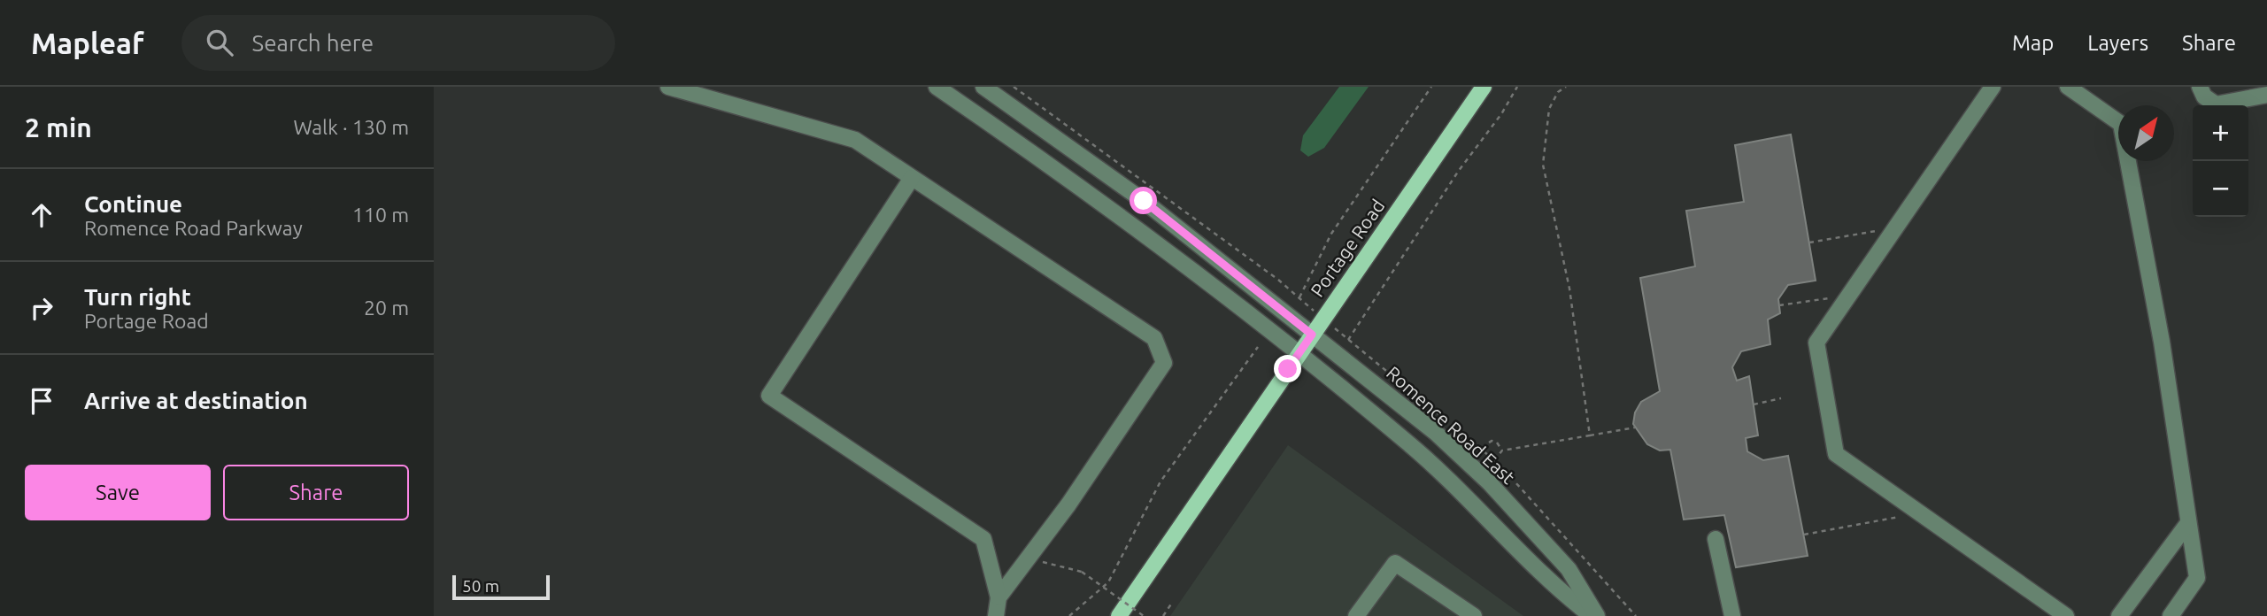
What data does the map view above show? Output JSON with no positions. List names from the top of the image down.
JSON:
{
  "streets": {
    "main road": ["Portage Road"],
    "street": ["Romence Road East"]
  },
  "crossings": [
    ["Portage Road", "Romence Road East"]
  ],
  "scale_bar": "50 m",
  "north": "top right",
  "page": {
    "header": "Mapleaf",
    "search": "Search here",
    "nav": ["Map", "Layers", "Share"],
    "heading": ["2 min", "Walk · 130 m"],
    "map_buttons": ["+", "−"],
    "list": [
      ["Continue", "Romence Road Parkway", "110 m"],
      ["Turn right", "Portage Road", "20 m"],
      "Arrive at destination"
    ],
    "buttons": ["Save", "Share"],
    "scale": "50 m"
  }
}
